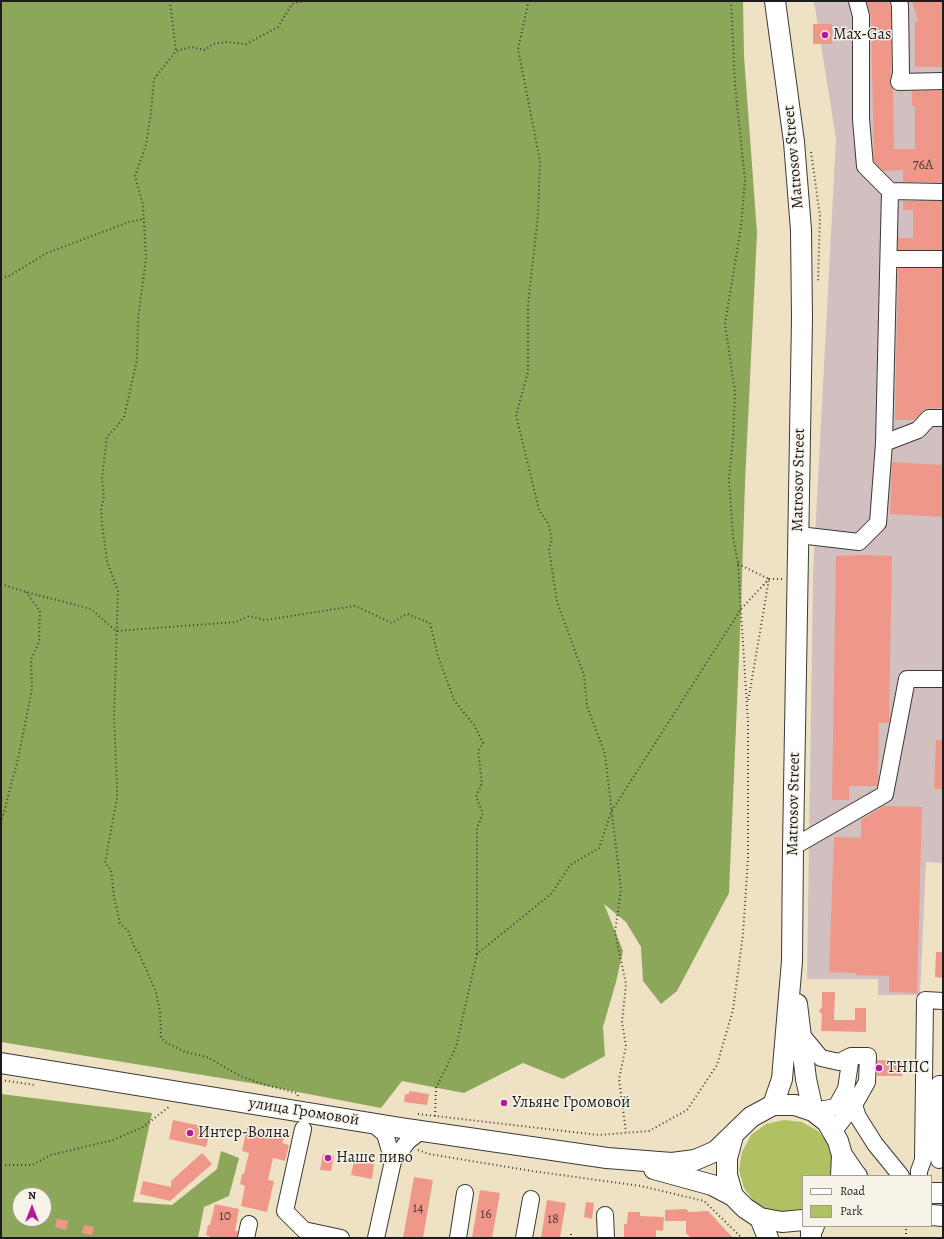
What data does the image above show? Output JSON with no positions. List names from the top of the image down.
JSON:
{
  "streets": {
    "main road": ["Matrosov Street", "улица Громовой"]
  },
  "crossings": [
    ["Matrosov Street", "улица Громовой"]
  ],
  "places": [
    "Max-Gas",
    "ТНПС",
    "Ульяне Громовой",
    "Интер-Волна",
    "Наше пиво"
  ],
  "house_numbers": [
    "76А",
    "14",
    "16",
    "10",
    "18"
  ],
  "legend": ["Road", "Park"],
  "north": "top"
}
